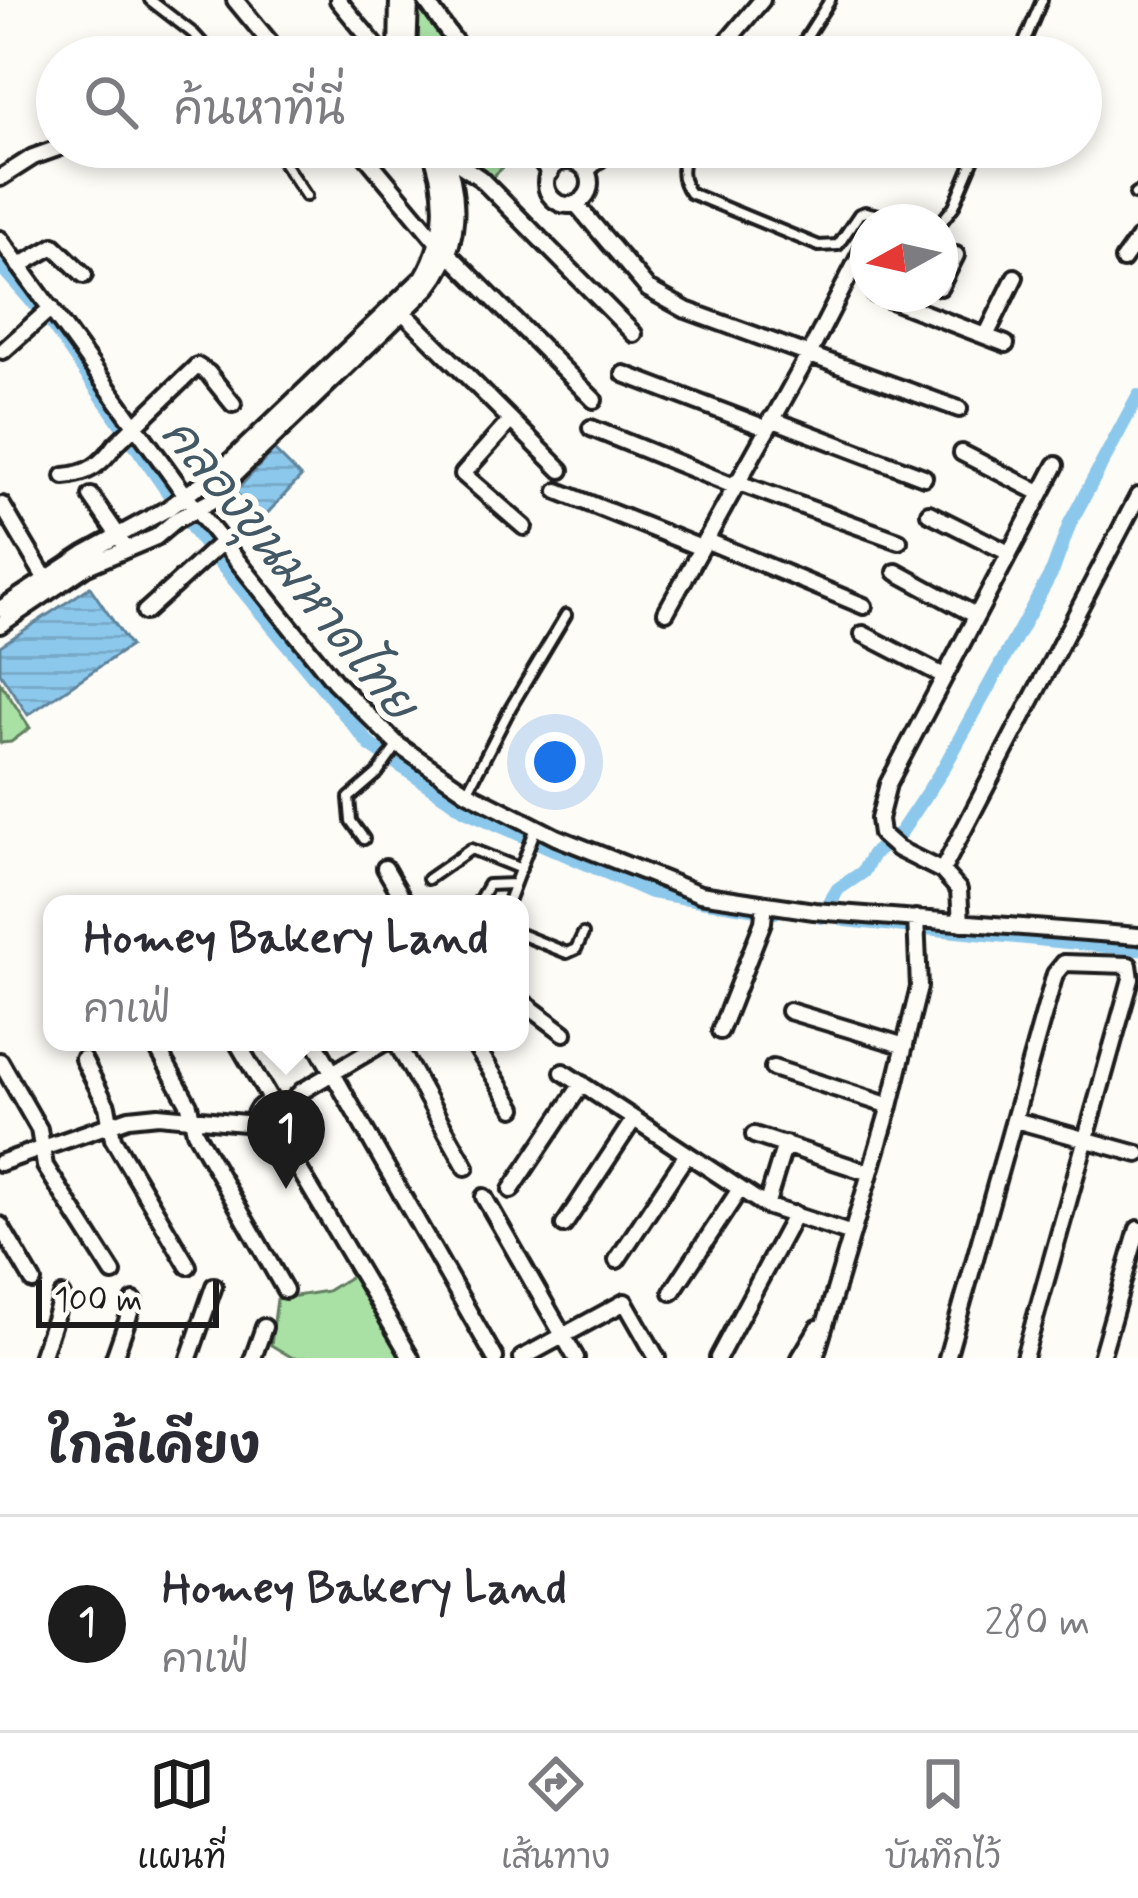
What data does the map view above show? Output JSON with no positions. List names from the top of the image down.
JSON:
{
  "water": ["คลองขุนมหาดไทย"],
  "scale_bar": "100 m",
  "north": "left",
  "page": {
    "search": "ค้นหาที่นี่",
    "popup": ["Homey Bakery Land", "คาเฟ่"],
    "pins": "1",
    "scale": "100 m",
    "heading": "ใกล้เคียง",
    "list": [
      {
        "mark": "1",
        "name": "Homey Bakery Land",
        "note": "คาเฟ่",
        "value": "280 m"
      }
    ],
    "nav": ["แผนที่", "เส้นทาง", "บันทึกไว้"]
  }
}
